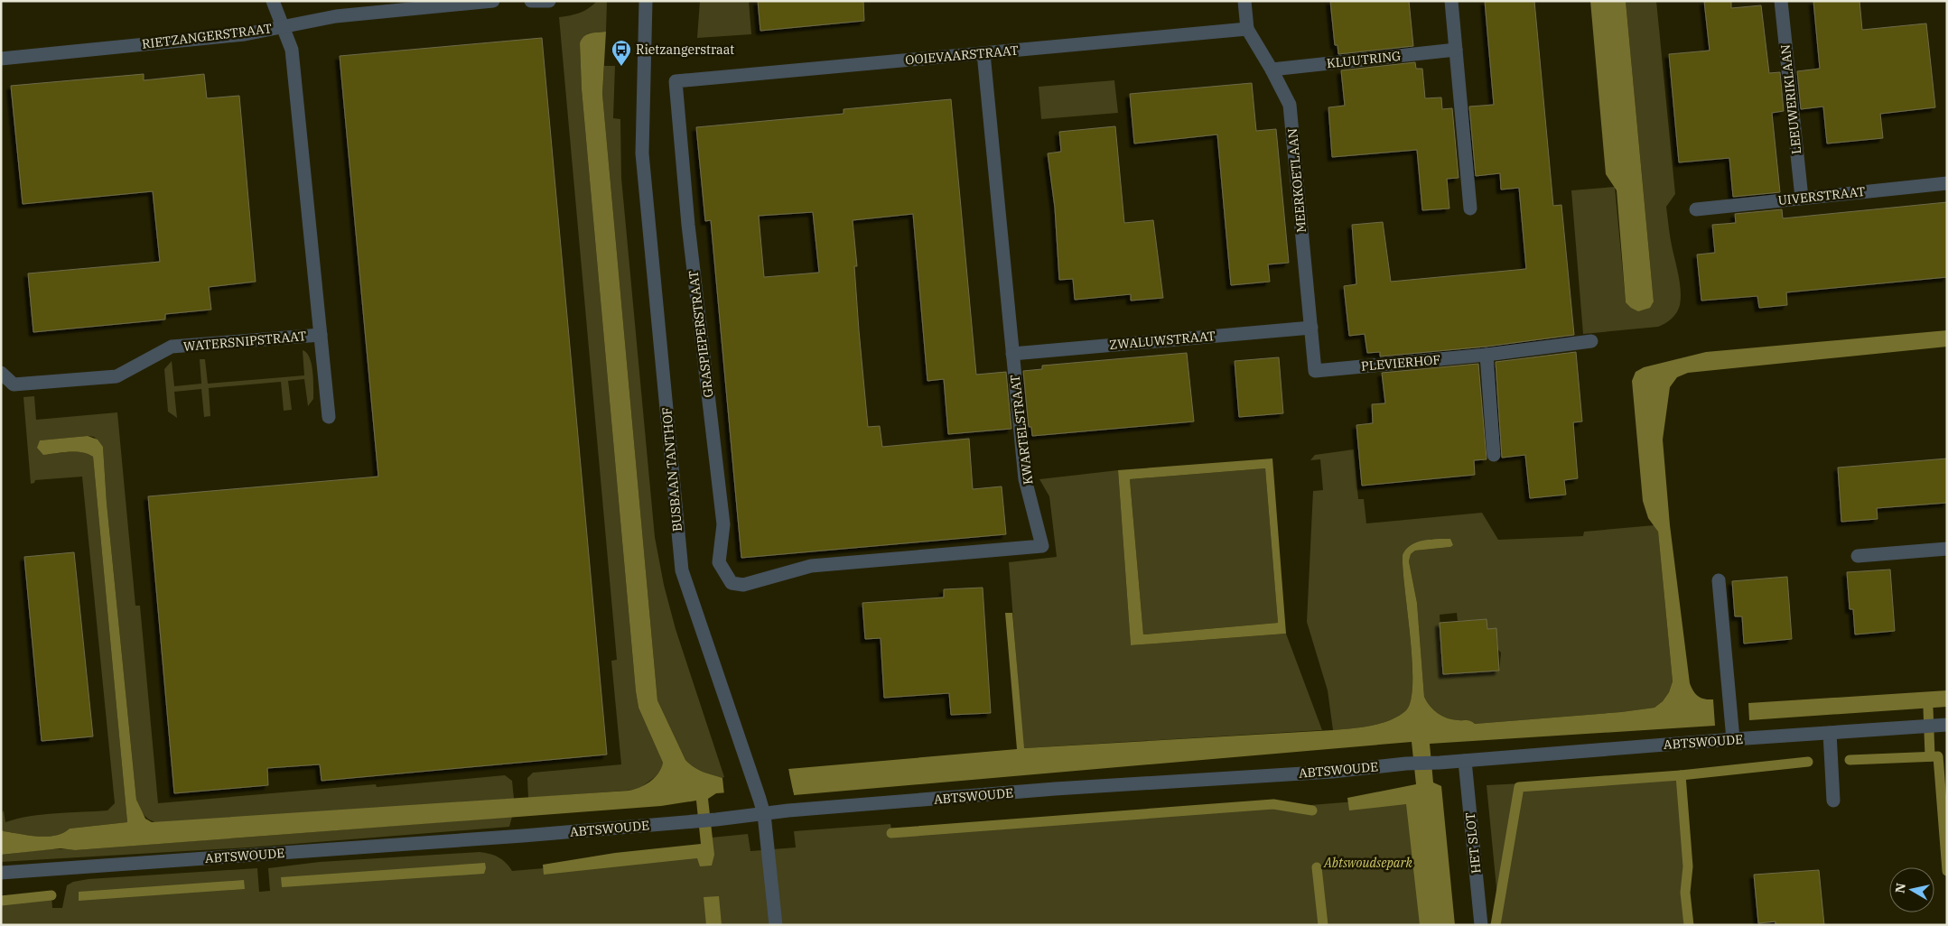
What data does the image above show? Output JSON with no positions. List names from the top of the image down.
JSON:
{
  "streets": {
    "street": [
      "RIETZANGERSTRAAT",
      "OOIEVAARSTRAAT",
      "KLUUTRING",
      "LEEUWERIKLAAN",
      "MEERKOETLAAN",
      "UIVERSTRAAT",
      "GRASPIEPERSTRAAT",
      "ZWALUWSTRAAT",
      "WATERSNIPSTRAAT",
      "PLEVIERHOF",
      "KWARTELSTRAAT",
      "BUSBAAN TANTHOF",
      "ABTSWOUDE",
      "HET SLOT"
    ]
  },
  "crossings": [
    ["RIETZANGERSTRAAT", "WATERSNIPSTRAAT"],
    ["OOIEVAARSTRAAT", "MEERKOETLAAN"],
    ["OOIEVAARSTRAAT", "GRASPIEPERSTRAAT"],
    ["OOIEVAARSTRAAT", "KWARTELSTRAAT"],
    ["KLUUTRING", "MEERKOETLAAN"],
    ["LEEUWERIKLAAN", "UIVERSTRAAT"],
    ["MEERKOETLAAN", "ZWALUWSTRAAT"],
    ["MEERKOETLAAN", "PLEVIERHOF"],
    ["GRASPIEPERSTRAAT", "KWARTELSTRAAT"],
    ["ZWALUWSTRAAT", "KWARTELSTRAAT"],
    ["BUSBAAN TANTHOF", "ABTSWOUDE"],
    ["ABTSWOUDE", "HET SLOT"]
  ],
  "parks": ["Abtswoudsepark"],
  "places": {
    "bus stop": ["Rietzangerstraat"]
  },
  "north": "left"
}
